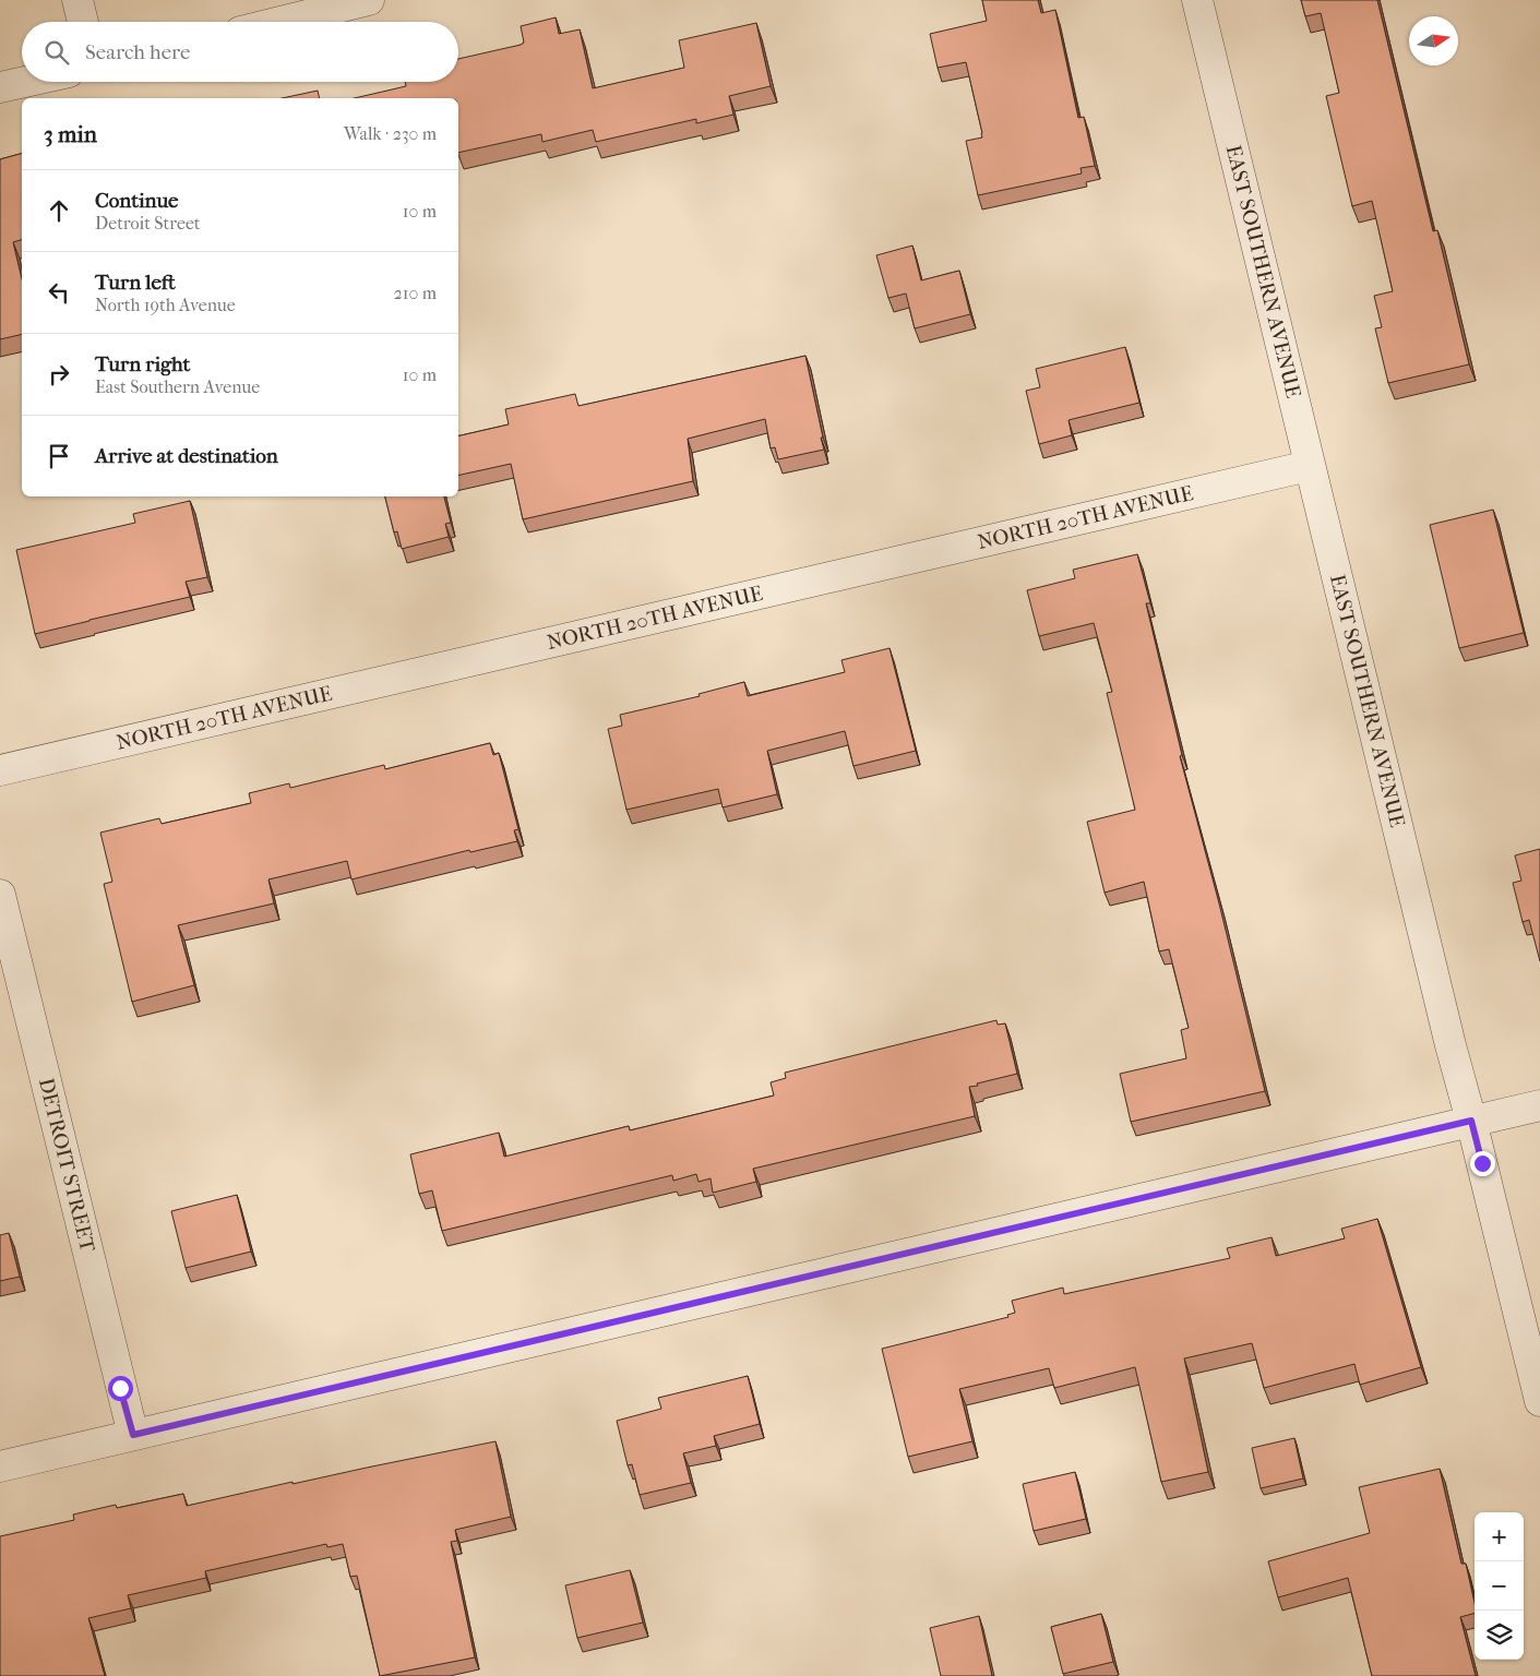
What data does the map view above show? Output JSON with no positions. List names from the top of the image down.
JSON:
{
  "streets": {
    "street": ["EAST SOUTHERN AVENUE", "NORTH 20TH AVENUE", "DETROIT STREET"]
  },
  "crossings": [
    ["EAST SOUTHERN AVENUE", "NORTH 20TH AVENUE"]
  ],
  "north": "right",
  "page": {
    "search": "Search here",
    "heading": ["3 min", "Walk · 230 m"],
    "list": [
      ["Continue", "Detroit Street", "10 m"],
      ["Turn left", "North 19th Avenue", "210 m"],
      ["Turn right", "East Southern Avenue", "10 m"],
      "Arrive at destination"
    ],
    "map_buttons": ["+", "−"]
  }
}
